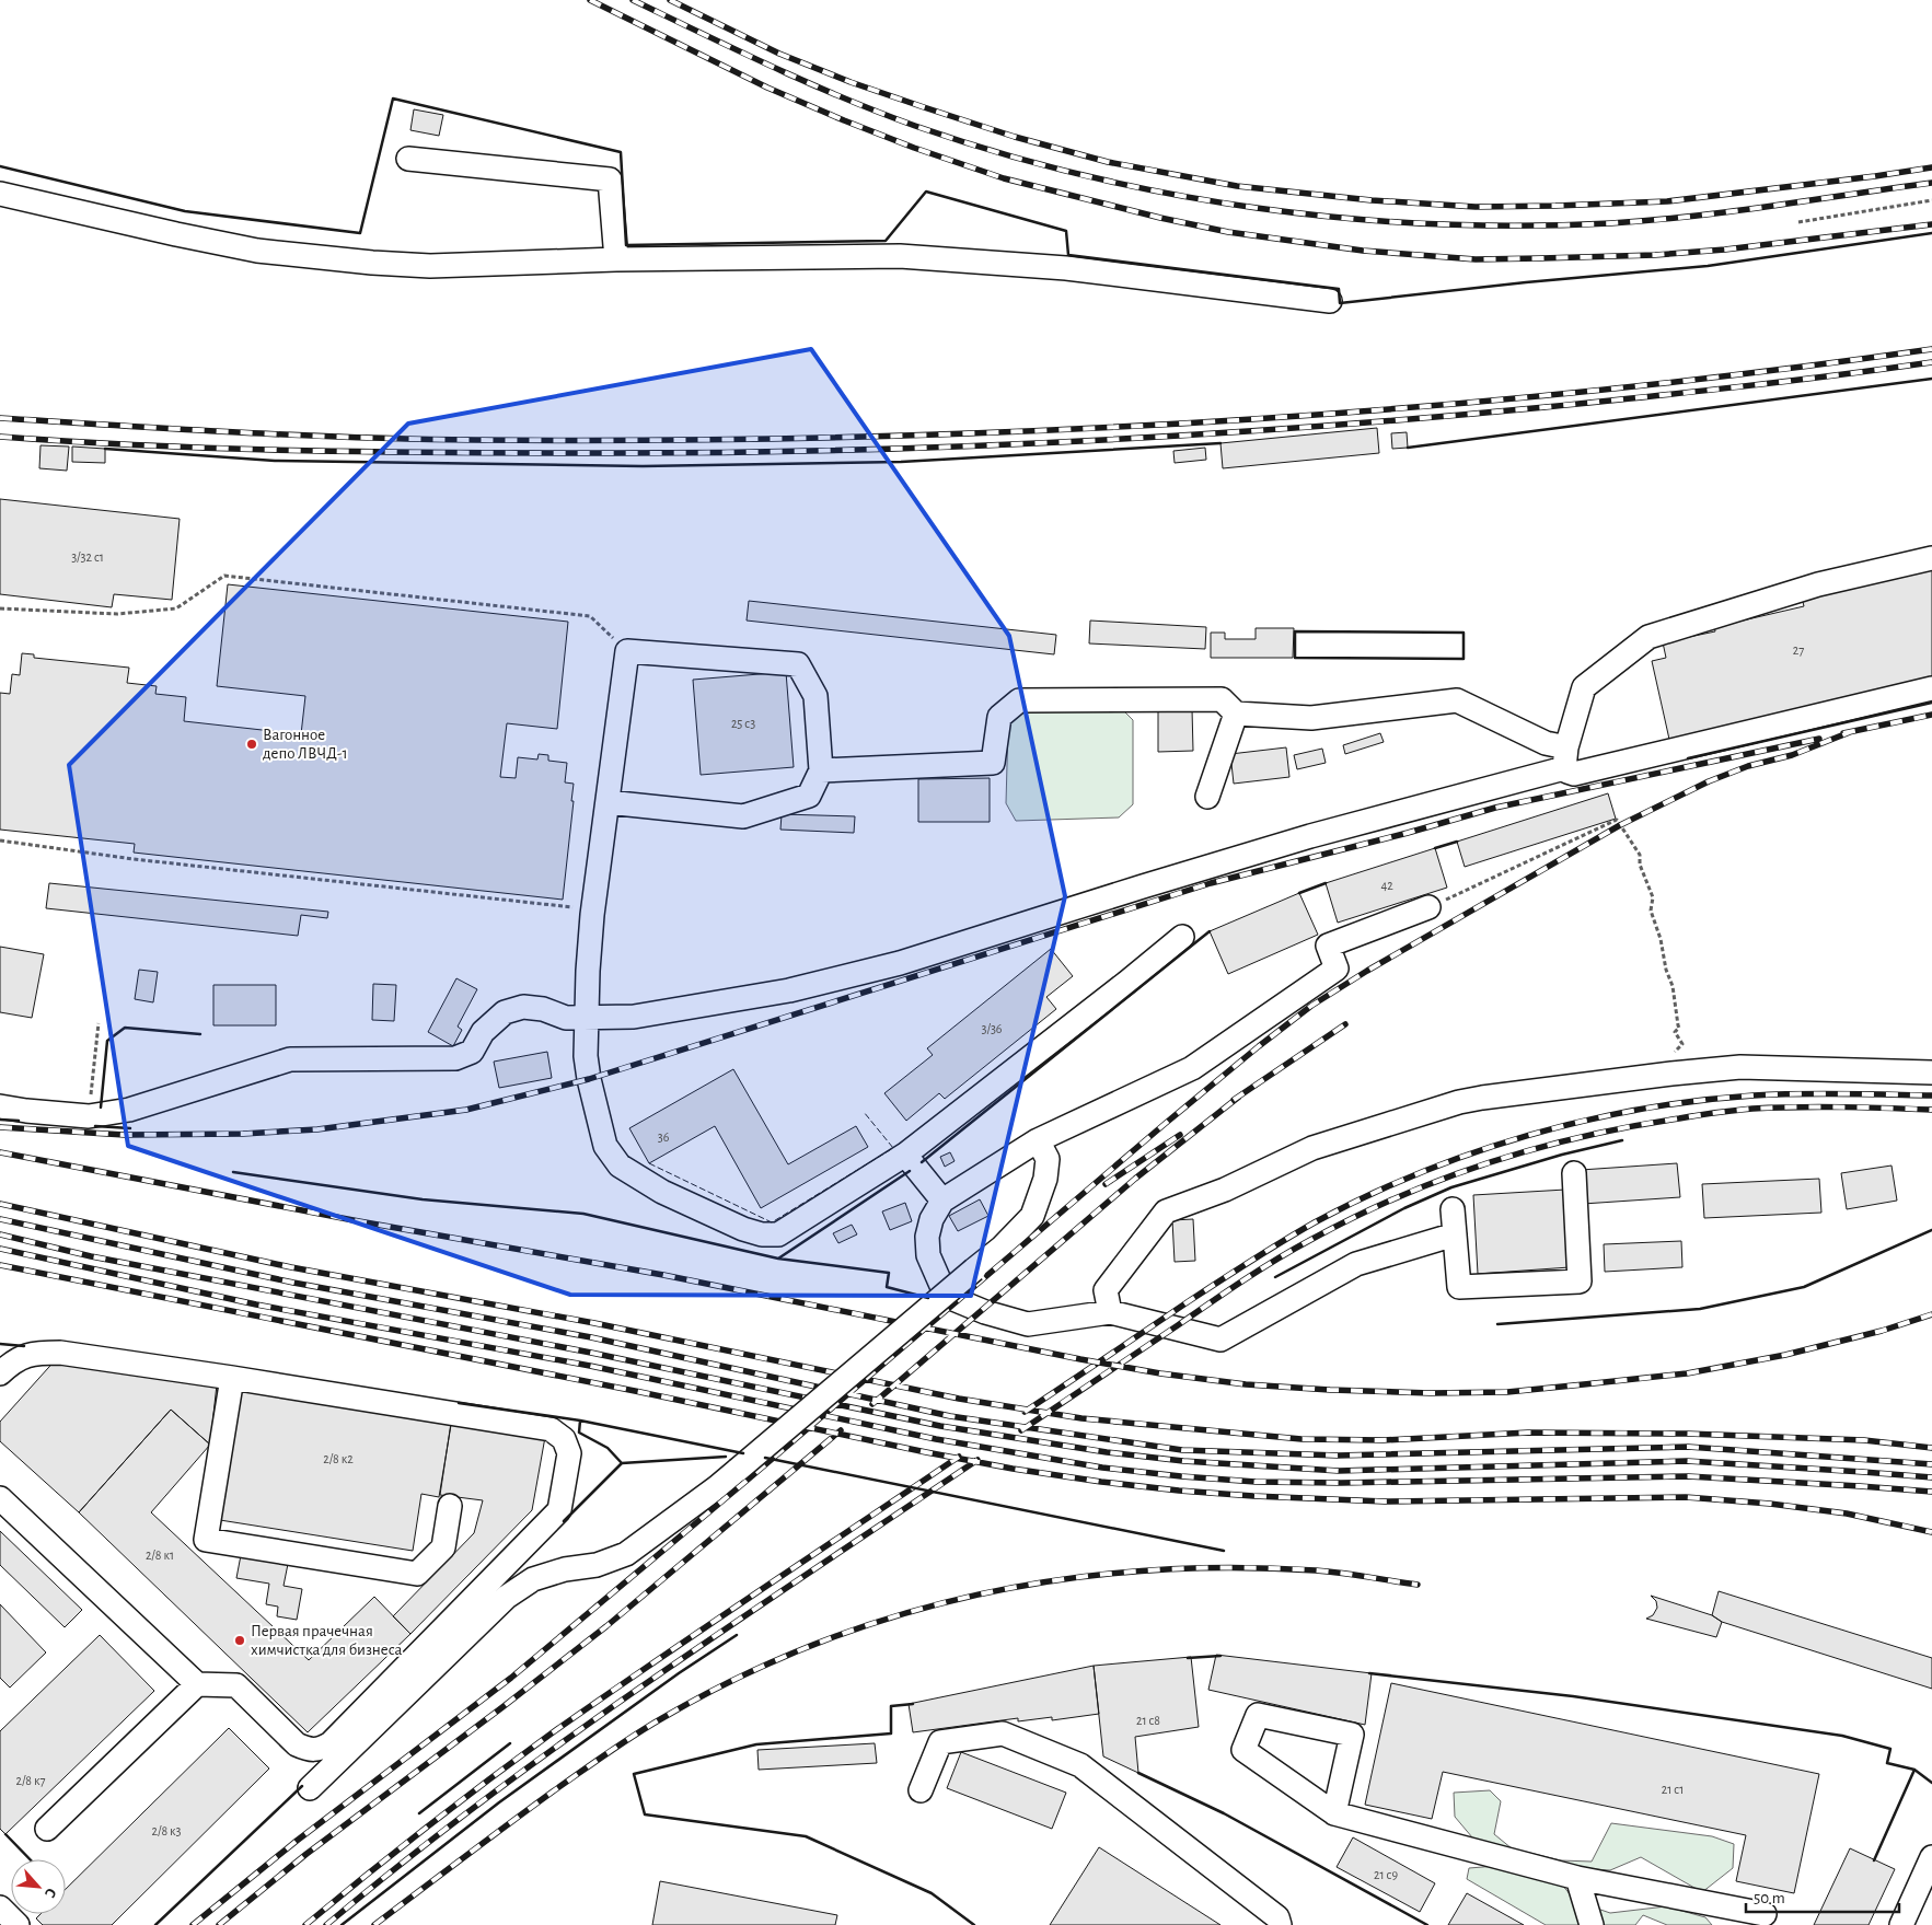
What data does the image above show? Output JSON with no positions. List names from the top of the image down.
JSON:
{
  "places": ["Вагонное депо ЛВЧД-1", "Первая прачечная химчистка для бизнеса"],
  "house_numbers": [
    "3/32 с1",
    "27",
    "25 с3",
    "42",
    "3/36",
    "36",
    "2/8 к2",
    "2/8 к1",
    "21 с8",
    "2/8 к7",
    "21 с1",
    "2/8 к3",
    "21 с9"
  ],
  "scale_bar": "50 m",
  "north": "bottom right"
}
